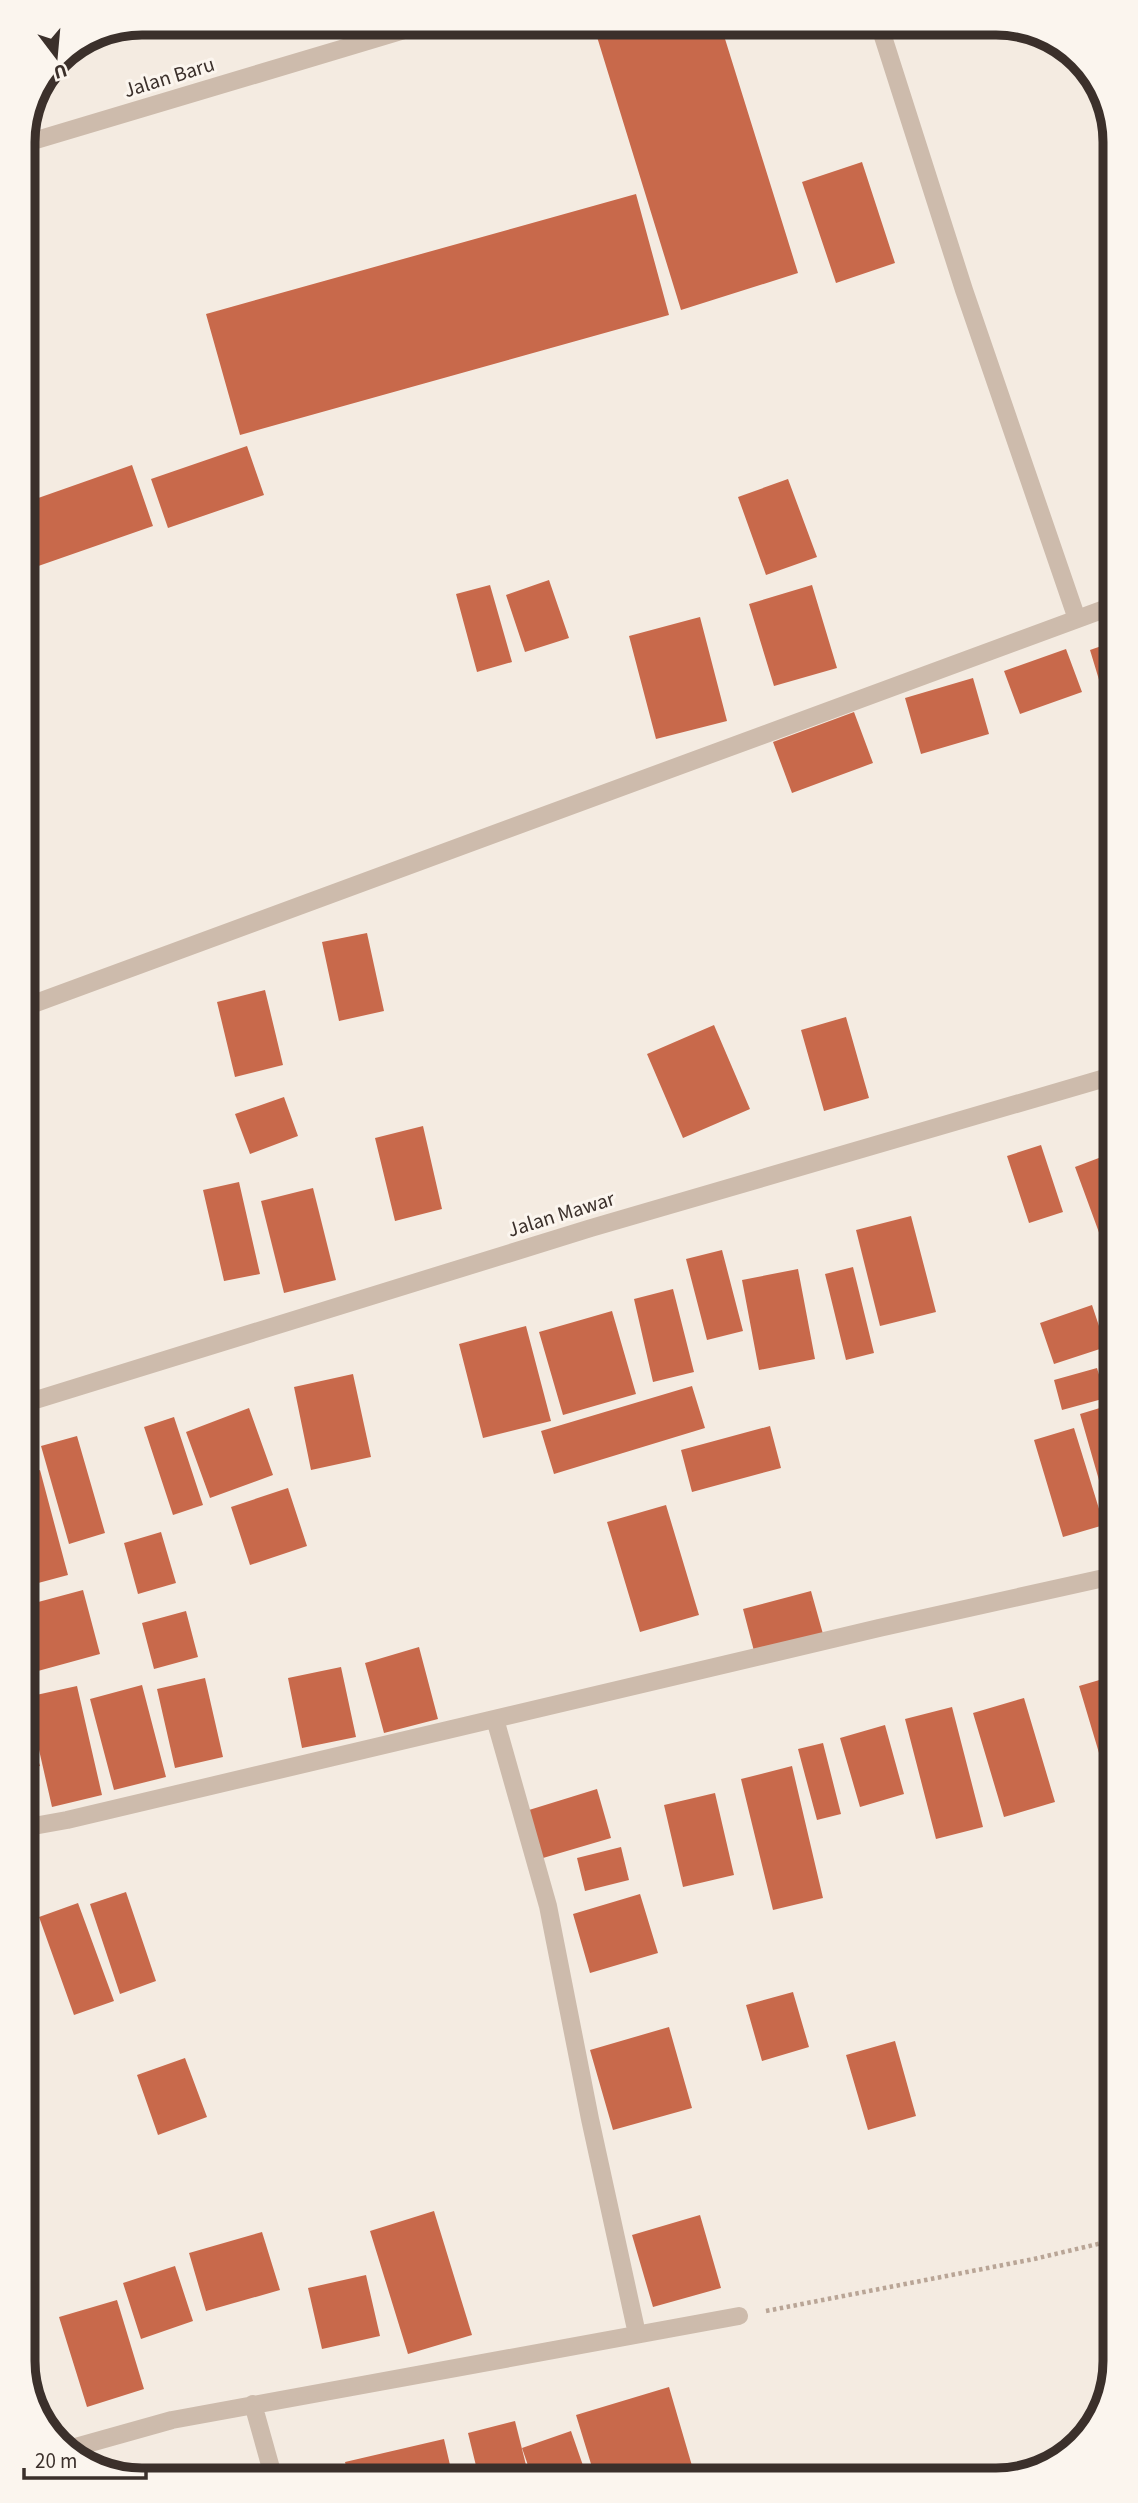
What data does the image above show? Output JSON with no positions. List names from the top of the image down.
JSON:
{
  "streets": {
    "street": ["Jalan Baru", "Jalan Mawar"]
  },
  "scale_bar": "20 m",
  "north": "bottom"
}
